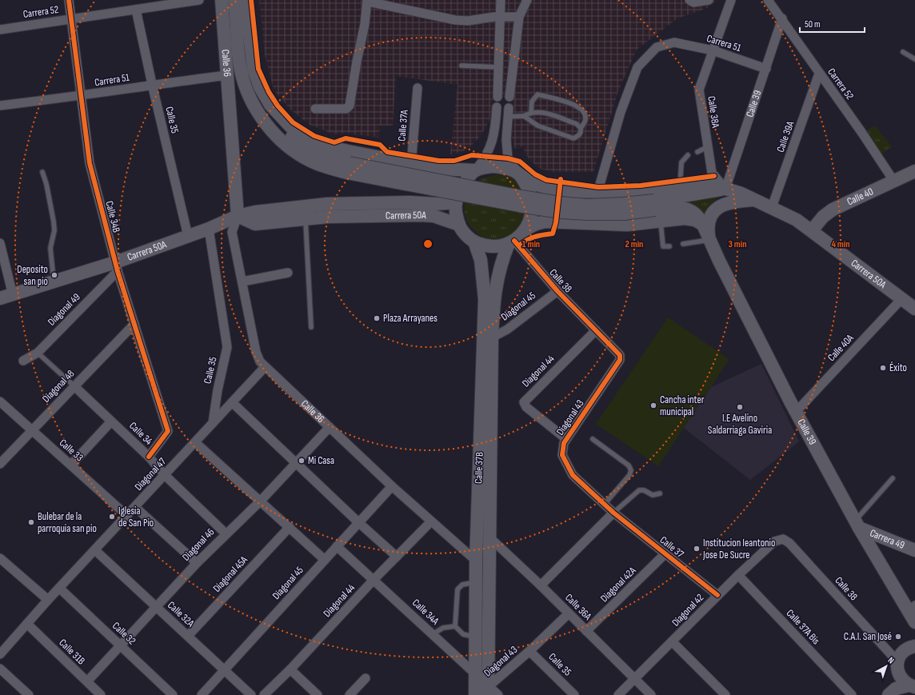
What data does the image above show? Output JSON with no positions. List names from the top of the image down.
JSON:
{
  "streets": {
    "main road": [
      "Calle 36",
      "Calle 39",
      "Calle 40",
      "Carrera 50A",
      "Calle 37B",
      "Carrera 49"
    ],
    "street": [
      "Carrera 52",
      "Carrera 51",
      "Calle 38A",
      "Calle 35",
      "Calle 37A",
      "Calle 39A",
      "Calle 34B",
      "Calle 38",
      "Diagonal 45",
      "Diagonal 49",
      "Calle 40A",
      "Diagonal 44",
      "Diagonal 48",
      "Diagonal 43",
      "Calle 34",
      "Calle 33",
      "Diagonal 47",
      "Diagonal 46",
      "Calle 37",
      "Diagonal 45A",
      "Diagonal 42A",
      "Calle 36A",
      "Diagonal 42",
      "Calle 34A",
      "Calle 32A",
      "Calle 37A Bis",
      "Calle 32",
      "Calle 31B"
    ]
  },
  "crossings": [
    ["Carrera 52", "Calle 39"],
    ["Carrera 52", "Calle 35"],
    ["Carrera 52", "Calle 39A"],
    ["Carrera 52", "Calle 40"],
    ["Carrera 52", "Calle 34B"],
    ["Carrera 51", "Calle 36"],
    ["Carrera 51", "Calle 39"],
    ["Carrera 51", "Calle 38A"],
    ["Carrera 51", "Calle 35"],
    ["Carrera 51", "Carrera 50A"],
    ["Carrera 51", "Calle 34B"],
    ["Calle 36", "Carrera 50A"],
    ["Calle 36", "Diagonal 45"],
    ["Calle 36", "Diagonal 44"],
    ["Calle 36", "Calle 37B"],
    ["Calle 36", "Diagonal 47"],
    ["Calle 36", "Diagonal 46"],
    ["Calle 39", "Calle 38A"],
    ["Calle 39", "Carrera 50A"],
    ["Calle 39", "Calle 40A"],
    ["Calle 39", "Carrera 49"],
    ["Calle 38A", "Carrera 50A"],
    ["Calle 35", "Carrera 50A"],
    ["Calle 35", "Diagonal 43"],
    ["Calle 35", "Diagonal 47"],
    ["Calle 39A", "Carrera 50A"],
    ["Calle 40", "Carrera 50A"],
    ["Carrera 50A", "Calle 34B"],
    ["Carrera 50A", "Calle 38"],
    ["Carrera 50A", "Diagonal 49"],
    ["Carrera 50A", "Calle 40A"],
    ["Carrera 50A", "Calle 37B"],
    ["Calle 34B", "Diagonal 49"],
    ["Calle 34B", "Diagonal 48"],
    ["Calle 34B", "Calle 34"],
    ["Calle 38", "Diagonal 45"],
    ["Calle 38", "Diagonal 44"],
    ["Calle 38", "Diagonal 43"],
    ["Calle 38", "Calle 37B"],
    ["Calle 38", "Diagonal 42"],
    ["Diagonal 45", "Calle 37B"],
    ["Diagonal 45", "Calle 34A"],
    ["Diagonal 45", "Calle 32A"],
    ["Diagonal 49", "Calle 34"],
    ["Diagonal 44", "Diagonal 43"],
    ["Diagonal 44", "Calle 34A"],
    ["Diagonal 48", "Calle 34"],
    ["Diagonal 48", "Calle 33"],
    ["Diagonal 43", "Calle 37B"],
    ["Diagonal 43", "Calle 37"],
    ["Diagonal 43", "Calle 36A"],
    ["Diagonal 43", "Calle 34A"],
    ["Calle 34", "Diagonal 47"],
    ["Calle 34", "Diagonal 46"],
    ["Calle 33", "Diagonal 47"],
    ["Calle 37B", "Calle 36A"],
    ["Calle 37B", "Calle 34A"],
    ["Diagonal 47", "Calle 32A"],
    ["Diagonal 47", "Calle 32"],
    ["Diagonal 47", "Calle 31B"],
    ["Diagonal 46", "Calle 32A"],
    ["Diagonal 46", "Calle 32"],
    ["Diagonal 46", "Calle 31B"],
    ["Calle 37", "Diagonal 42A"],
    ["Calle 37", "Diagonal 42"],
    ["Diagonal 45A", "Calle 32A"],
    ["Diagonal 42A", "Calle 36A"],
    ["Calle 36A", "Diagonal 42"],
    ["Diagonal 42", "Calle 37A Bis"]
  ],
  "places": [
    "Deposito san pio",
    "Plaza Arrayanes",
    "Éxito",
    "Cancha inter municipal",
    "I.E Avelino Saldarriaga Gaviria",
    "Mi Casa",
    "Iglesia de San Pio",
    "Bulebar de la parroquia san pio",
    "Institucion Ieantonio Jose De Sucre",
    "C.A.I. San José"
  ],
  "scale_bar": "50 m",
  "north": "top right",
  "rings": [
    "1 min",
    "2 min",
    "3 min",
    "4 min"
  ]
}
